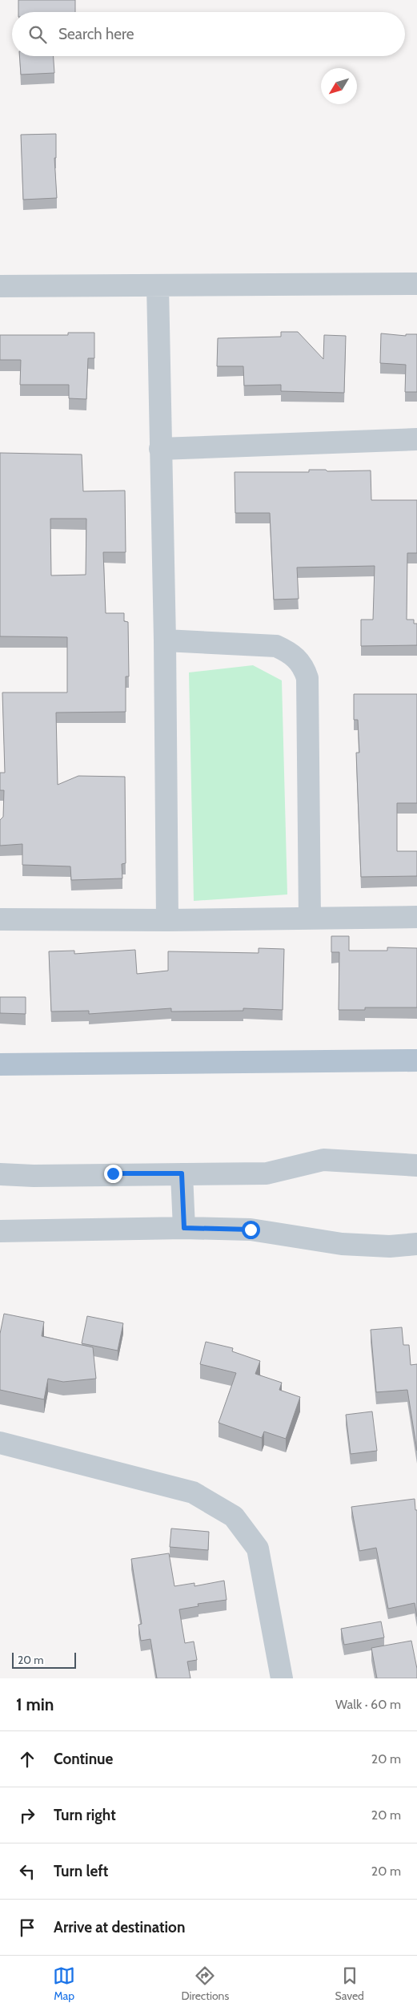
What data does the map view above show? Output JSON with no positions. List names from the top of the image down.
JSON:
{
  "scale_bar": "20 m",
  "north": "bottom left",
  "page": {
    "search": "Search here",
    "scale": "20 m",
    "heading": ["1 min", "Walk · 60 m"],
    "list": [
      ["Continue", "20 m"],
      ["Turn right", "20 m"],
      ["Turn left", "20 m"],
      "Arrive at destination"
    ],
    "nav": ["Map", "Directions", "Saved"]
  }
}
